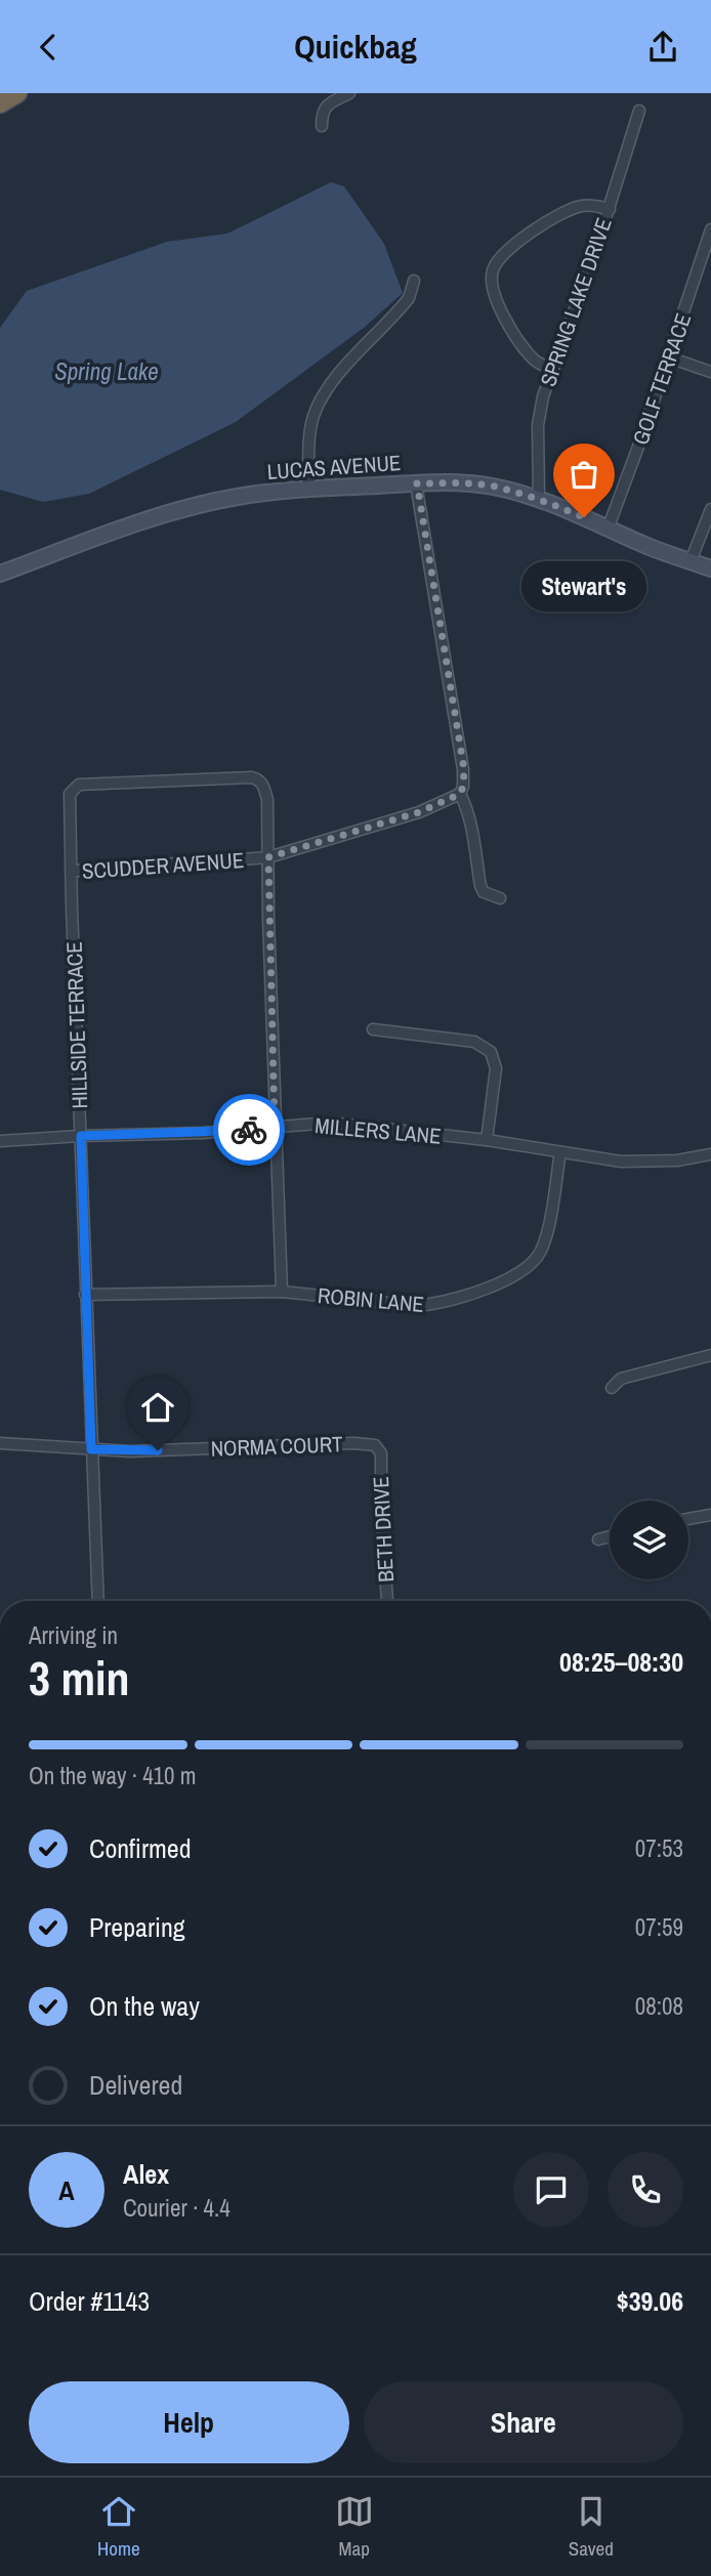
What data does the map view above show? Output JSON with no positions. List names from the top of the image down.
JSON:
{
  "streets": {
    "street": [
      "SPRING LAKE DRIVE",
      "GOLF TERRACE",
      "LUCAS AVENUE",
      "SCUDDER AVENUE",
      "HILLSIDE TERRACE",
      "MILLERS LANE",
      "ROBIN LANE",
      "NORMA COURT",
      "BETH DRIVE"
    ]
  },
  "crossings": [
    ["SPRING LAKE DRIVE", "LUCAS AVENUE"],
    ["GOLF TERRACE", "LUCAS AVENUE"],
    ["SCUDDER AVENUE", "HILLSIDE TERRACE"],
    ["HILLSIDE TERRACE", "MILLERS LANE"],
    ["HILLSIDE TERRACE", "ROBIN LANE"],
    ["HILLSIDE TERRACE", "NORMA COURT"],
    ["MILLERS LANE", "ROBIN LANE"],
    ["NORMA COURT", "BETH DRIVE"]
  ],
  "water": ["Spring Lake"],
  "places": ["Stewart's"],
  "page": {
    "header": "Quickbag",
    "bubble": "Stewart's",
    "heading": ["3 min", "Arriving in", "08:25–08:30"],
    "panel": [
      "Alex",
      "Courier · 4.4",
      "Order #1143",
      "$39.06"
    ],
    "bar": "On the way · 410 m",
    "list": [
      ["Confirmed", "07:53"],
      ["Preparing", "07:59"],
      ["On the way", "08:08"],
      "Delivered"
    ],
    "round": "A",
    "buttons": ["Help", "Share"],
    "tabs": ["Home", "Map", "Saved"]
  }
}
